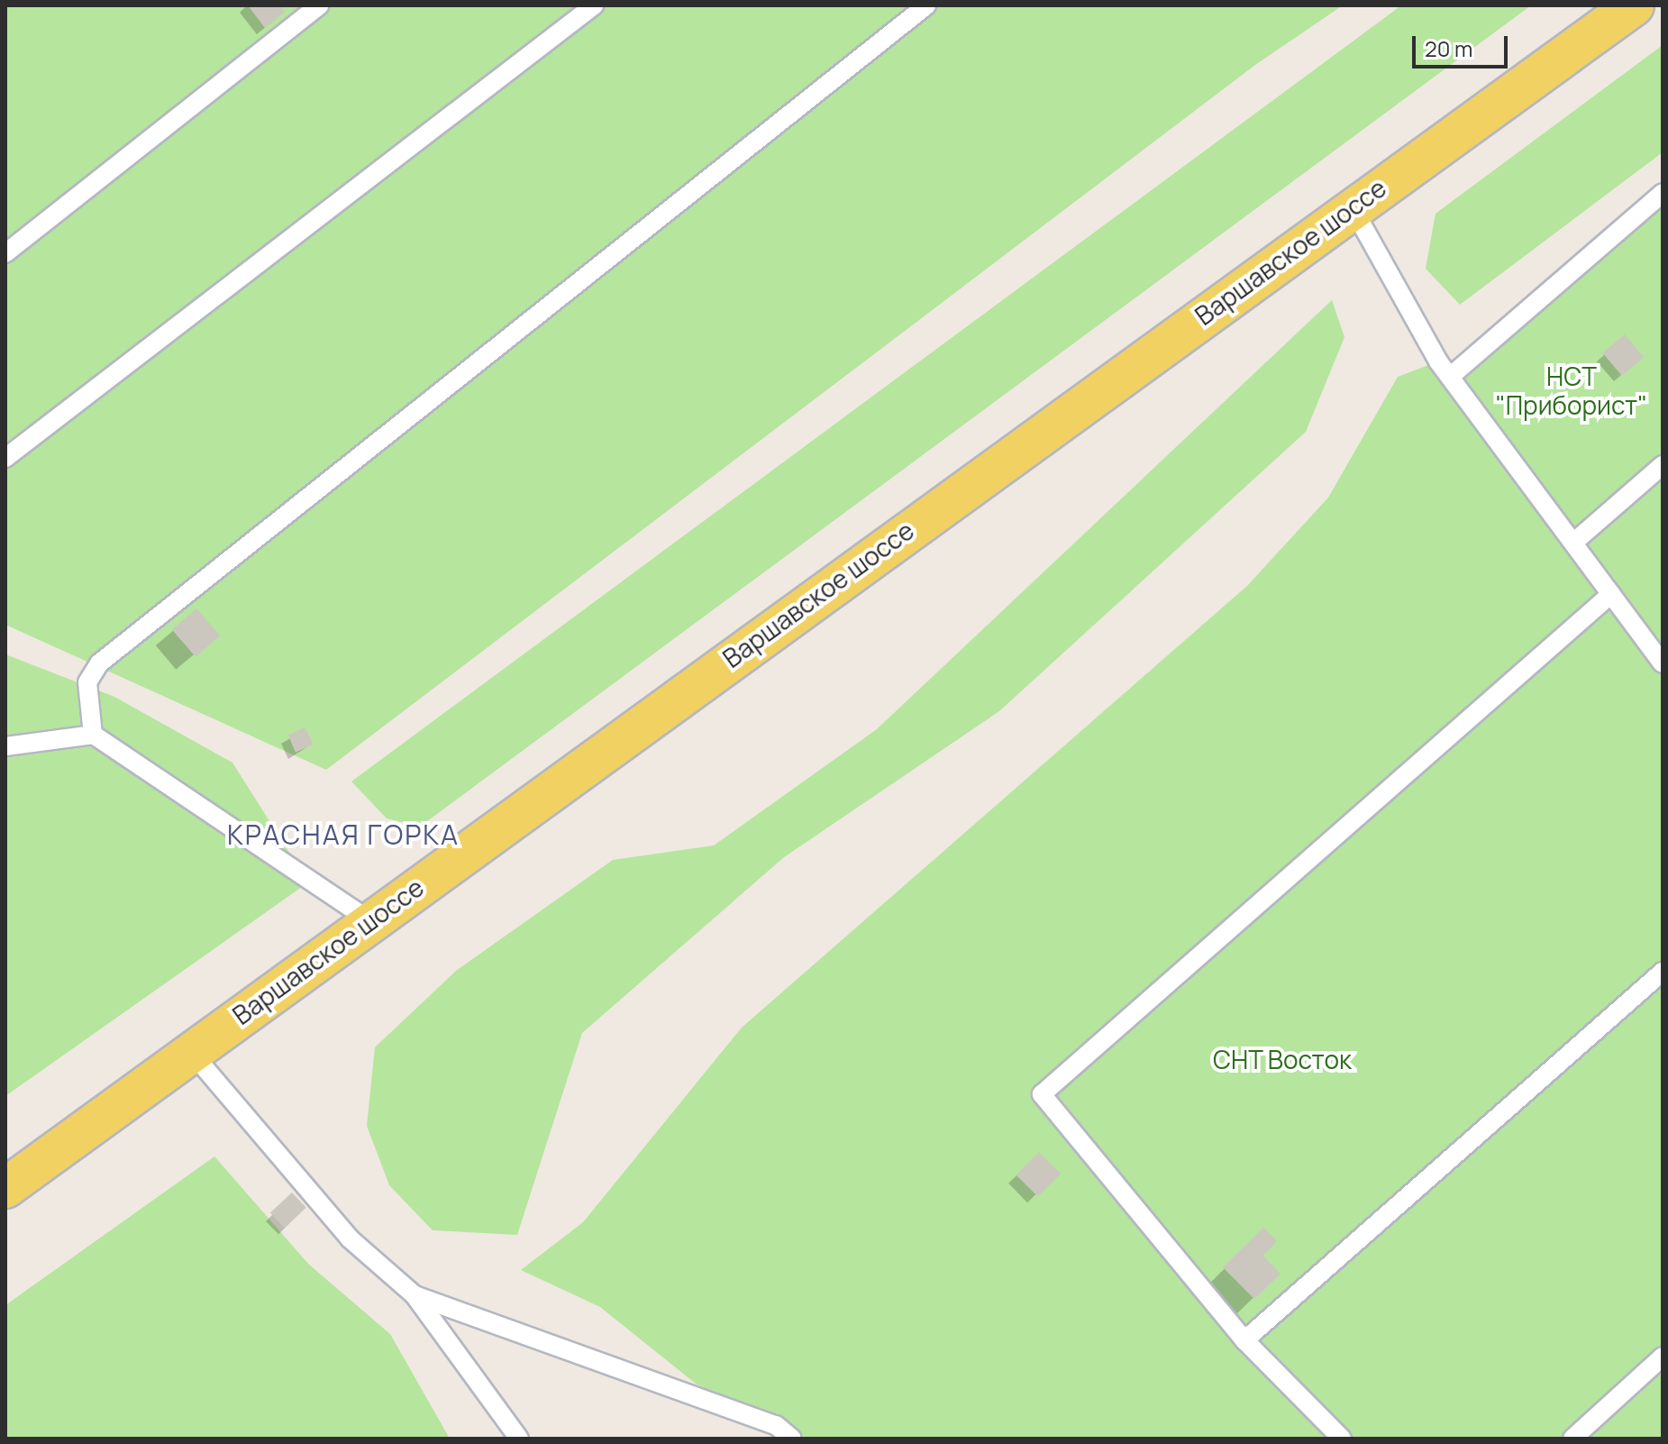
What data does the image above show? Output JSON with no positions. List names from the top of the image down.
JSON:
{
  "streets": {
    "main road": ["Варшавское шоссе"]
  },
  "districts": ["КРАСНАЯ ГОРКА"],
  "parks": ["НСТ \"Приборист\"", "СНТ Восток"],
  "scale_bar": "20 m"
}
